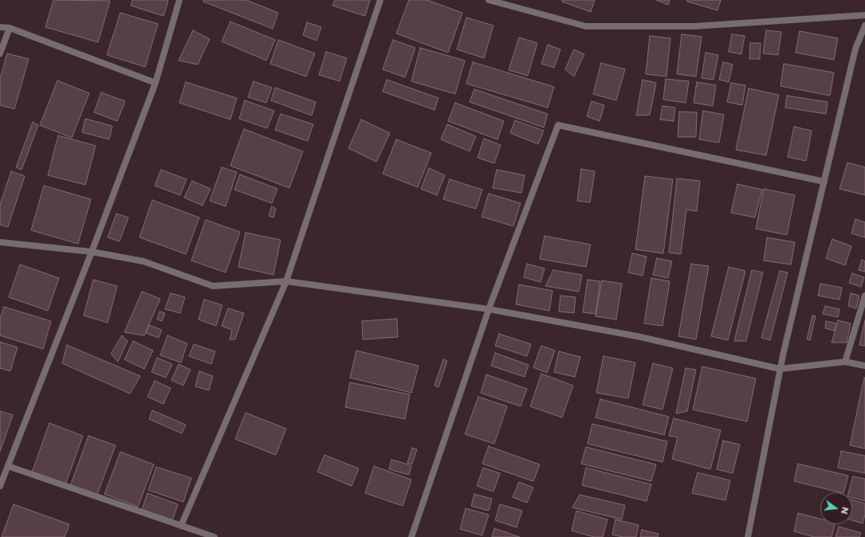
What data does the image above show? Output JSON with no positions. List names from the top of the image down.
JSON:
{
  "north": "right"
}
